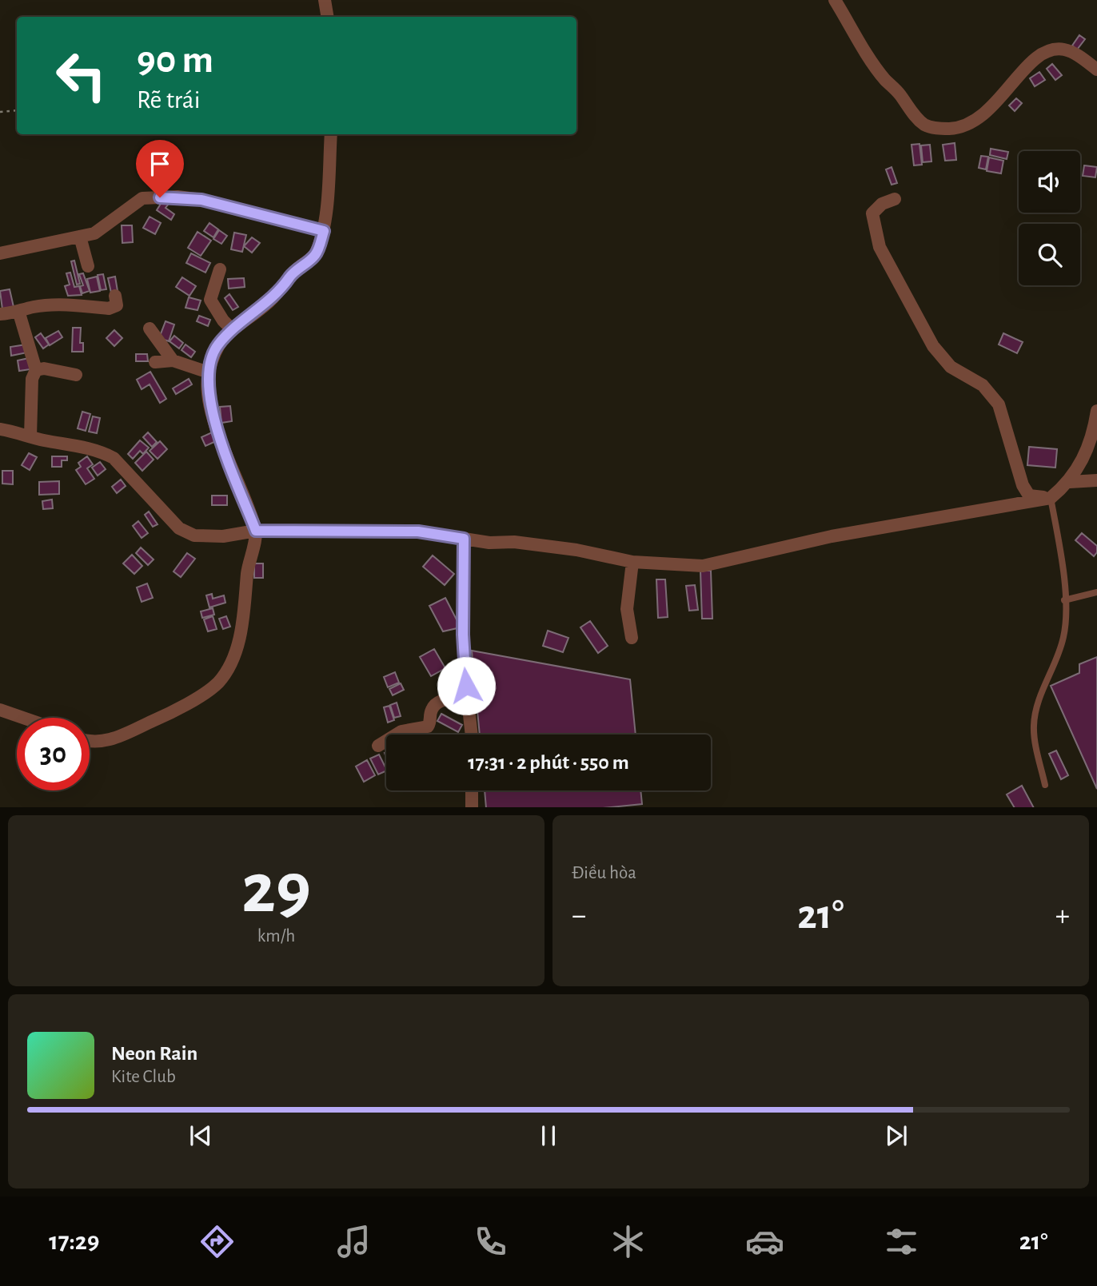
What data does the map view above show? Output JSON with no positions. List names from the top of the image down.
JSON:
{
  "page": {
    "turn": ["90 m", "Rẽ trái"],
    "limit": "30",
    "trip": "17:31 · 2 phút · 550 m",
    "tile": [
      ["29", "km/h"],
      "Điều hòa"
    ],
    "heat": ["−", "21°", "+"],
    "song": ["Neon Rain", "Kite Club"],
    "tabs": ["17:29", "21°"]
  }
}
